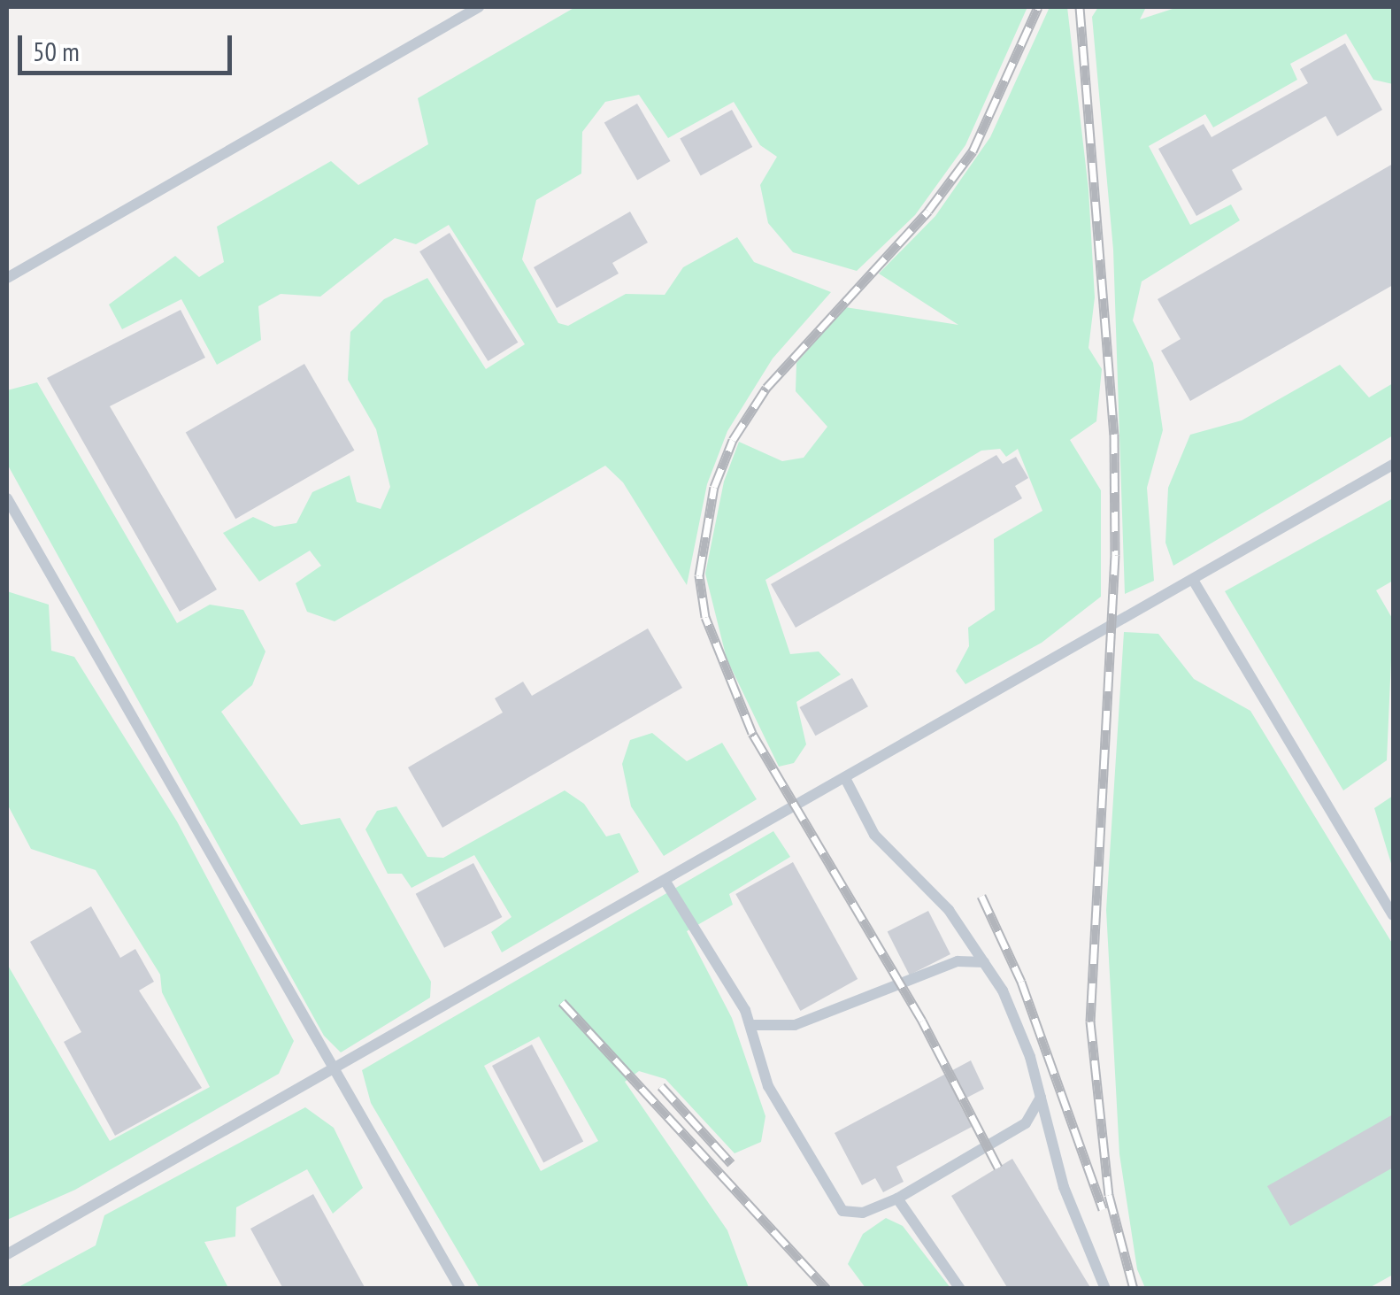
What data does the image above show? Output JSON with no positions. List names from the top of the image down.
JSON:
{
  "scale_bar": "50 m"
}
